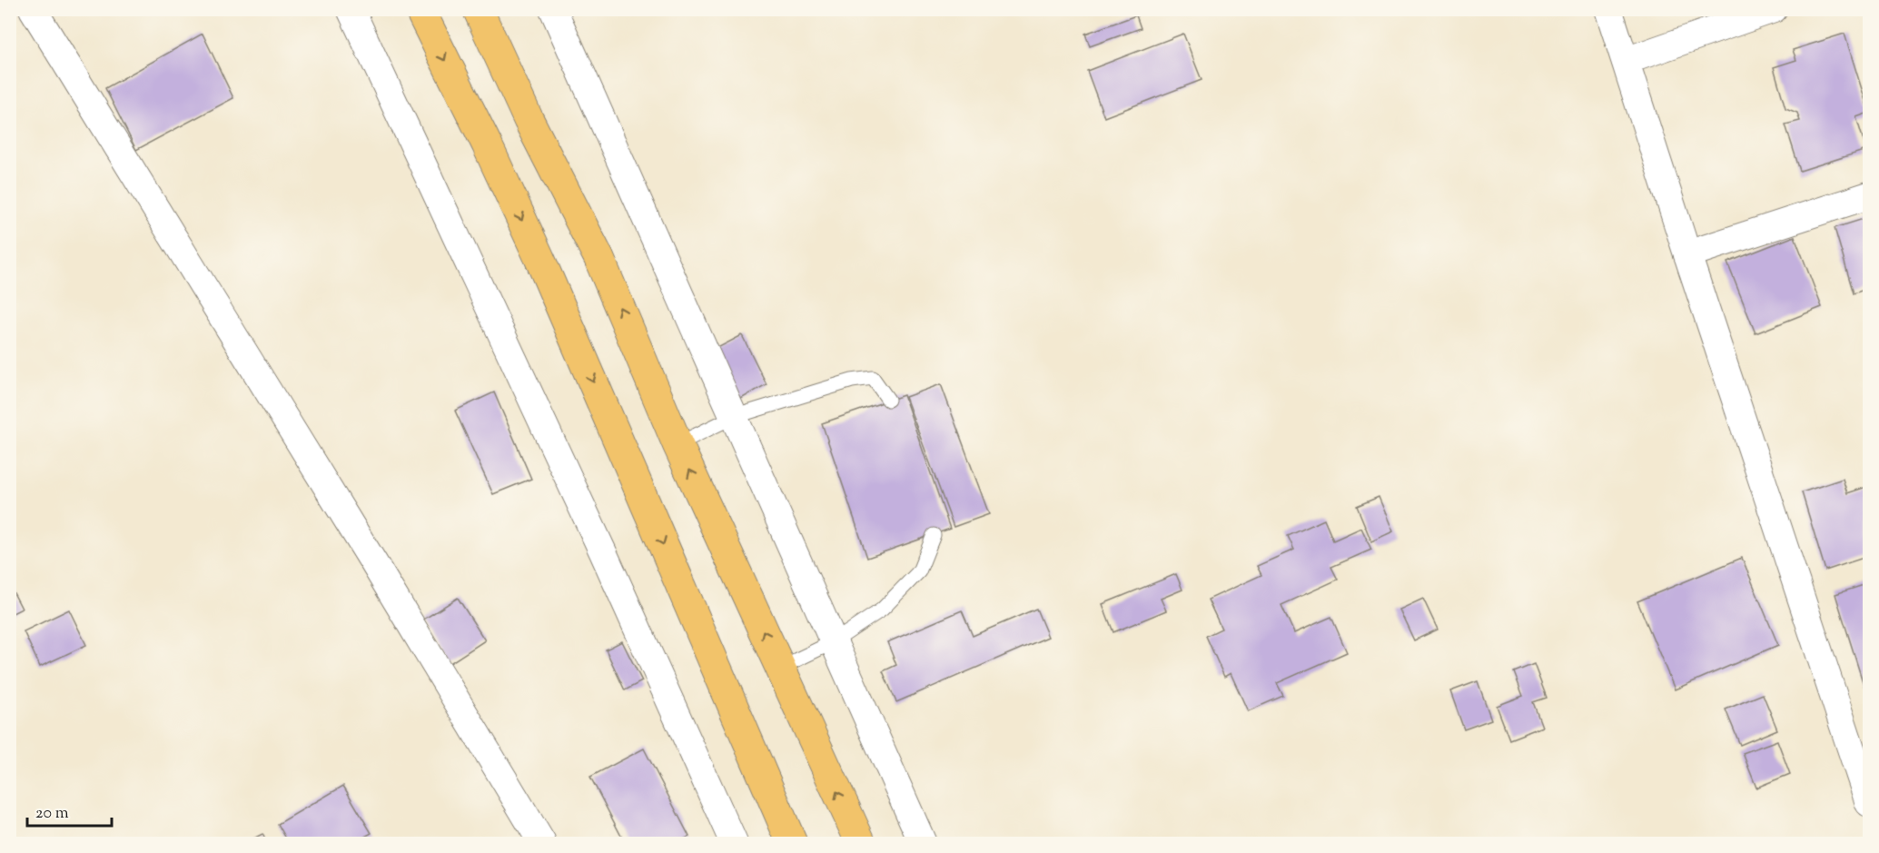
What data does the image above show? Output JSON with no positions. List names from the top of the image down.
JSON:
{
  "scale_bar": "20 m"
}
